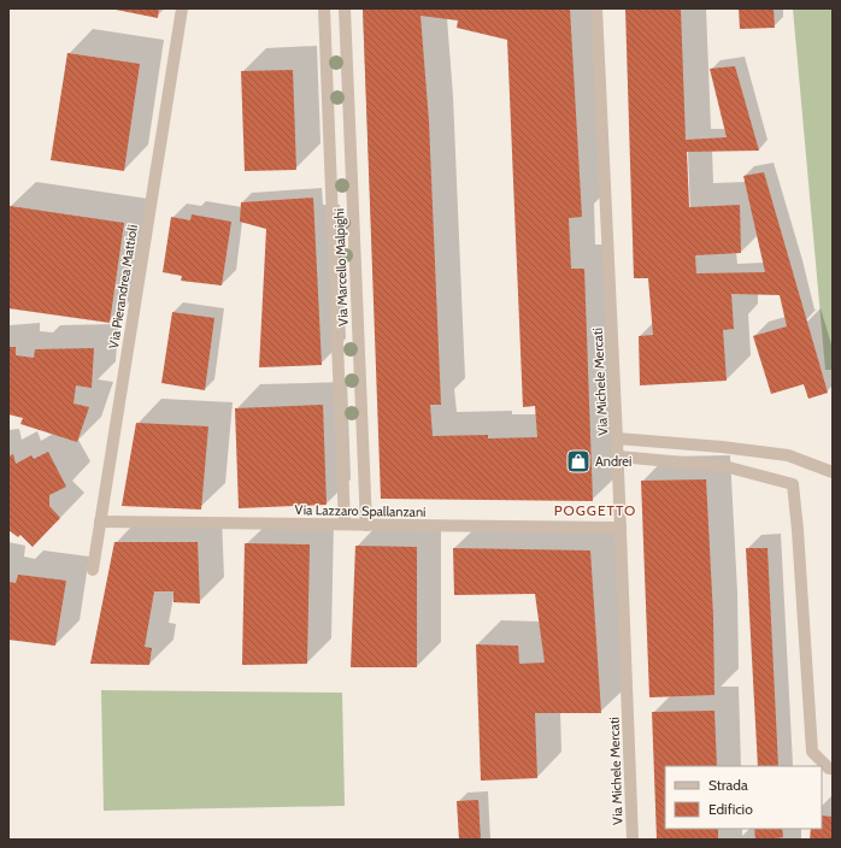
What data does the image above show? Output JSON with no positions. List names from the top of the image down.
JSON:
{
  "streets": {
    "street": [
      "Via Marcello Malpighi",
      "Via Pierandrea Mattioli",
      "Via Michele Mercati",
      "Via Lazzaro Spallanzani"
    ]
  },
  "crossings": [
    ["Via Marcello Malpighi", "Via Lazzaro Spallanzani"],
    ["Via Pierandrea Mattioli", "Via Lazzaro Spallanzani"],
    ["Via Michele Mercati", "Via Lazzaro Spallanzani"]
  ],
  "districts": ["POGGETTO"],
  "places": {
    "shop": ["Andrei"]
  },
  "legend": ["Strada", "Edificio"]
}
